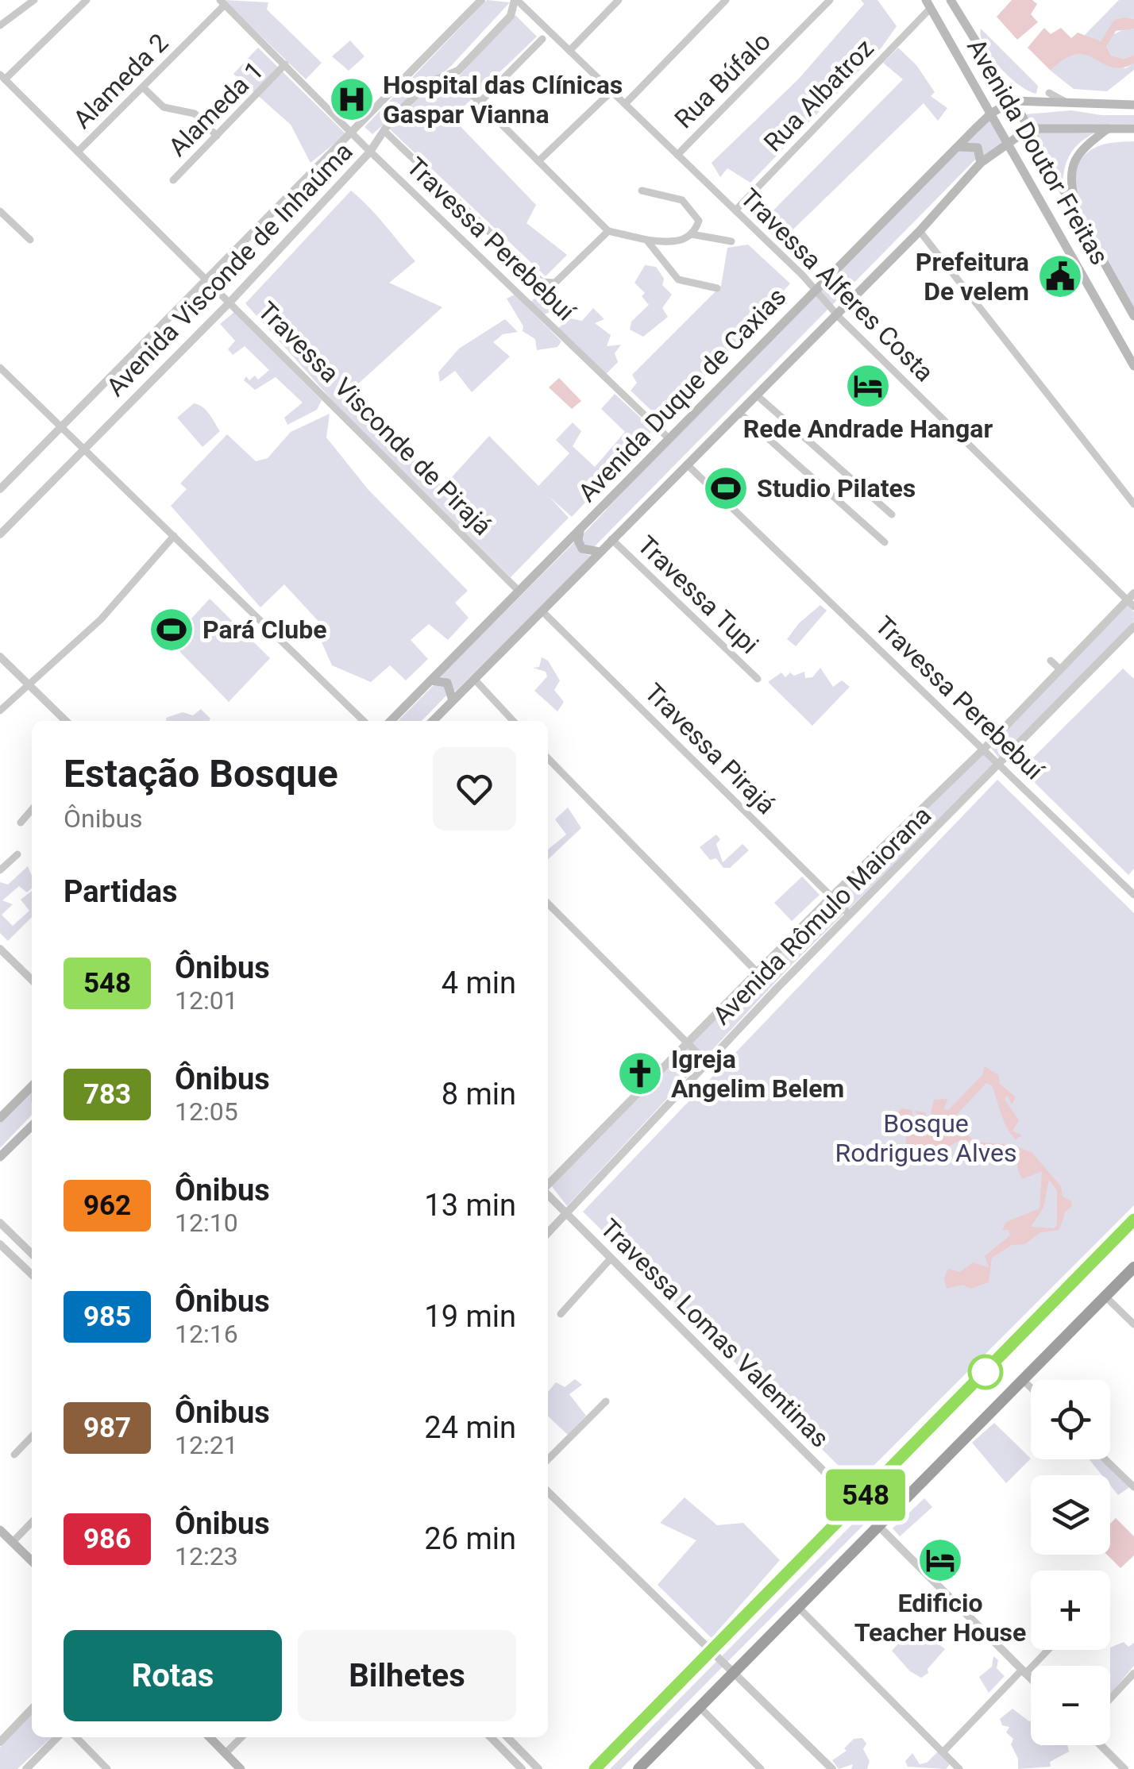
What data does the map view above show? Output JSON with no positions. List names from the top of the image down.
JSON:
{
  "streets": {
    "main road": ["Avenida Doutor Freitas", "Avenida Duque de Caxias"],
    "street": [
      "Rua Búfalo",
      "Alameda 2",
      "Rua Albatroz",
      "Alameda 1",
      "Travessa Perebebuí",
      "Avenida Visconde de Inhaúma",
      "Travessa Alferes Costa",
      "Travessa Visconde de Pirajá",
      "Travessa Tupi",
      "Travessa Pirajá",
      "Avenida Rômulo Maiorana",
      "Travessa Lomas Valentinas"
    ]
  },
  "crossings": [
    ["Rua Búfalo", "Travessa Alferes Costa"],
    ["Alameda 2", "Travessa Perebebuí"],
    ["Alameda 2", "Travessa Visconde de Pirajá"],
    ["Rua Albatroz", "Avenida Doutor Freitas"],
    ["Rua Albatroz", "Travessa Alferes Costa"],
    ["Alameda 1", "Travessa Perebebuí"],
    ["Avenida Doutor Freitas", "Avenida Duque de Caxias"],
    ["Travessa Perebebuí", "Avenida Visconde de Inhaúma"],
    ["Travessa Perebebuí", "Avenida Duque de Caxias"],
    ["Travessa Perebebuí", "Avenida Rômulo Maiorana"],
    ["Avenida Visconde de Inhaúma", "Travessa Alferes Costa"],
    ["Avenida Visconde de Inhaúma", "Travessa Visconde de Pirajá"],
    ["Travessa Alferes Costa", "Avenida Duque de Caxias"],
    ["Travessa Alferes Costa", "Avenida Rômulo Maiorana"],
    ["Avenida Duque de Caxias", "Travessa Visconde de Pirajá"],
    ["Avenida Duque de Caxias", "Travessa Tupi"],
    ["Avenida Duque de Caxias", "Travessa Pirajá"],
    ["Travessa Pirajá", "Avenida Rômulo Maiorana"],
    ["Avenida Rômulo Maiorana", "Travessa Lomas Valentinas"]
  ],
  "parks": ["Bosque Rodrigues Alves"],
  "places": {
    "hospital": ["Hospital das Clínicas Gaspar Vianna"],
    "public building": ["Prefeitura De velem"],
    "hotel": ["Rede Andrade Hangar", "Edificio Teacher House"],
    "sports": ["Studio Pilates", "Pará Clube"],
    "church": ["Igreja Angelim Belem"]
  },
  "lines": ["bus line 548"],
  "page": {
    "on_map": "548",
    "heading": [
      ["Estação Bosque", "Ônibus"],
      "Partidas"
    ],
    "list": [
      {
        "mark": "548",
        "name": "Ônibus",
        "note": "12:01",
        "value": "4 min"
      },
      {
        "mark": "783",
        "name": "Ônibus",
        "note": "12:05",
        "value": "8 min"
      },
      {
        "mark": "962",
        "name": "Ônibus",
        "note": "12:10",
        "value": "13 min"
      },
      {
        "mark": "985",
        "name": "Ônibus",
        "note": "12:16",
        "value": "19 min"
      },
      {
        "mark": "987",
        "name": "Ônibus",
        "note": "12:21",
        "value": "24 min"
      },
      {
        "mark": "986",
        "name": "Ônibus",
        "note": "12:23",
        "value": "26 min"
      }
    ],
    "map_buttons": ["+", "−"],
    "buttons": ["Rotas", "Bilhetes"]
  }
}
